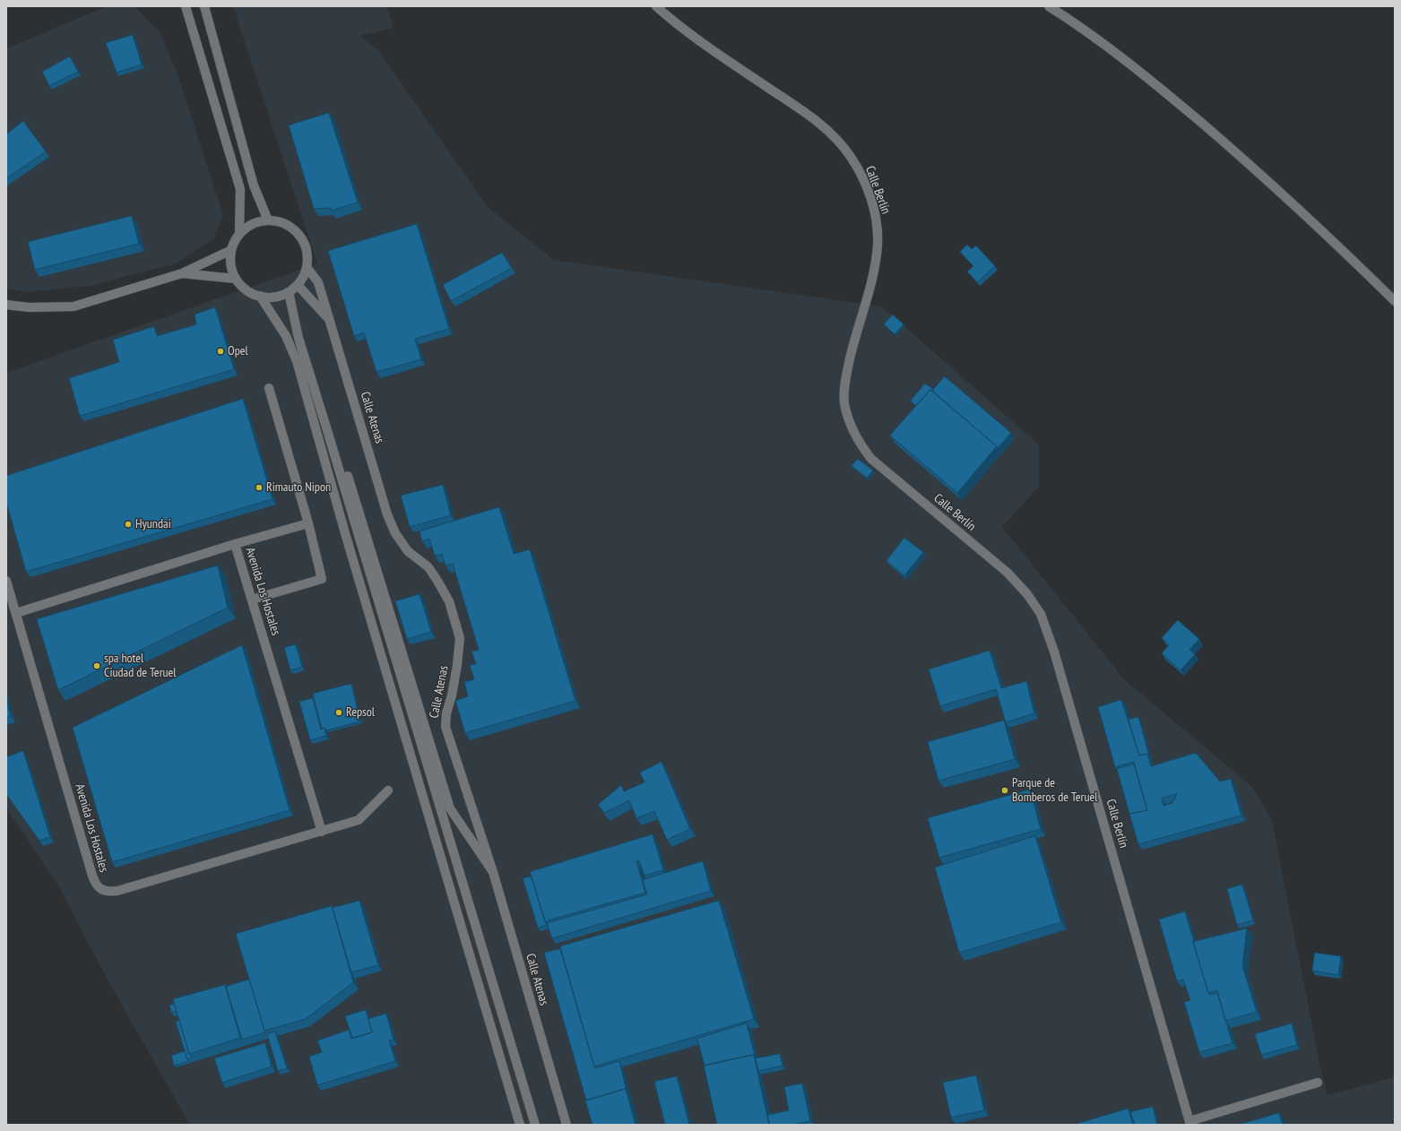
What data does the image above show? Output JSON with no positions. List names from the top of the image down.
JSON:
{
  "streets": {
    "street": ["Calle Berlín", "Calle Atenas", "Avenida Los Hostales"]
  },
  "places": [
    "Opel",
    "Rimauto Nipon",
    "Hyundai",
    "spa hotel Ciudad de Teruel",
    "Repsol",
    "Parque de Bomberos de Teruel"
  ]
}
